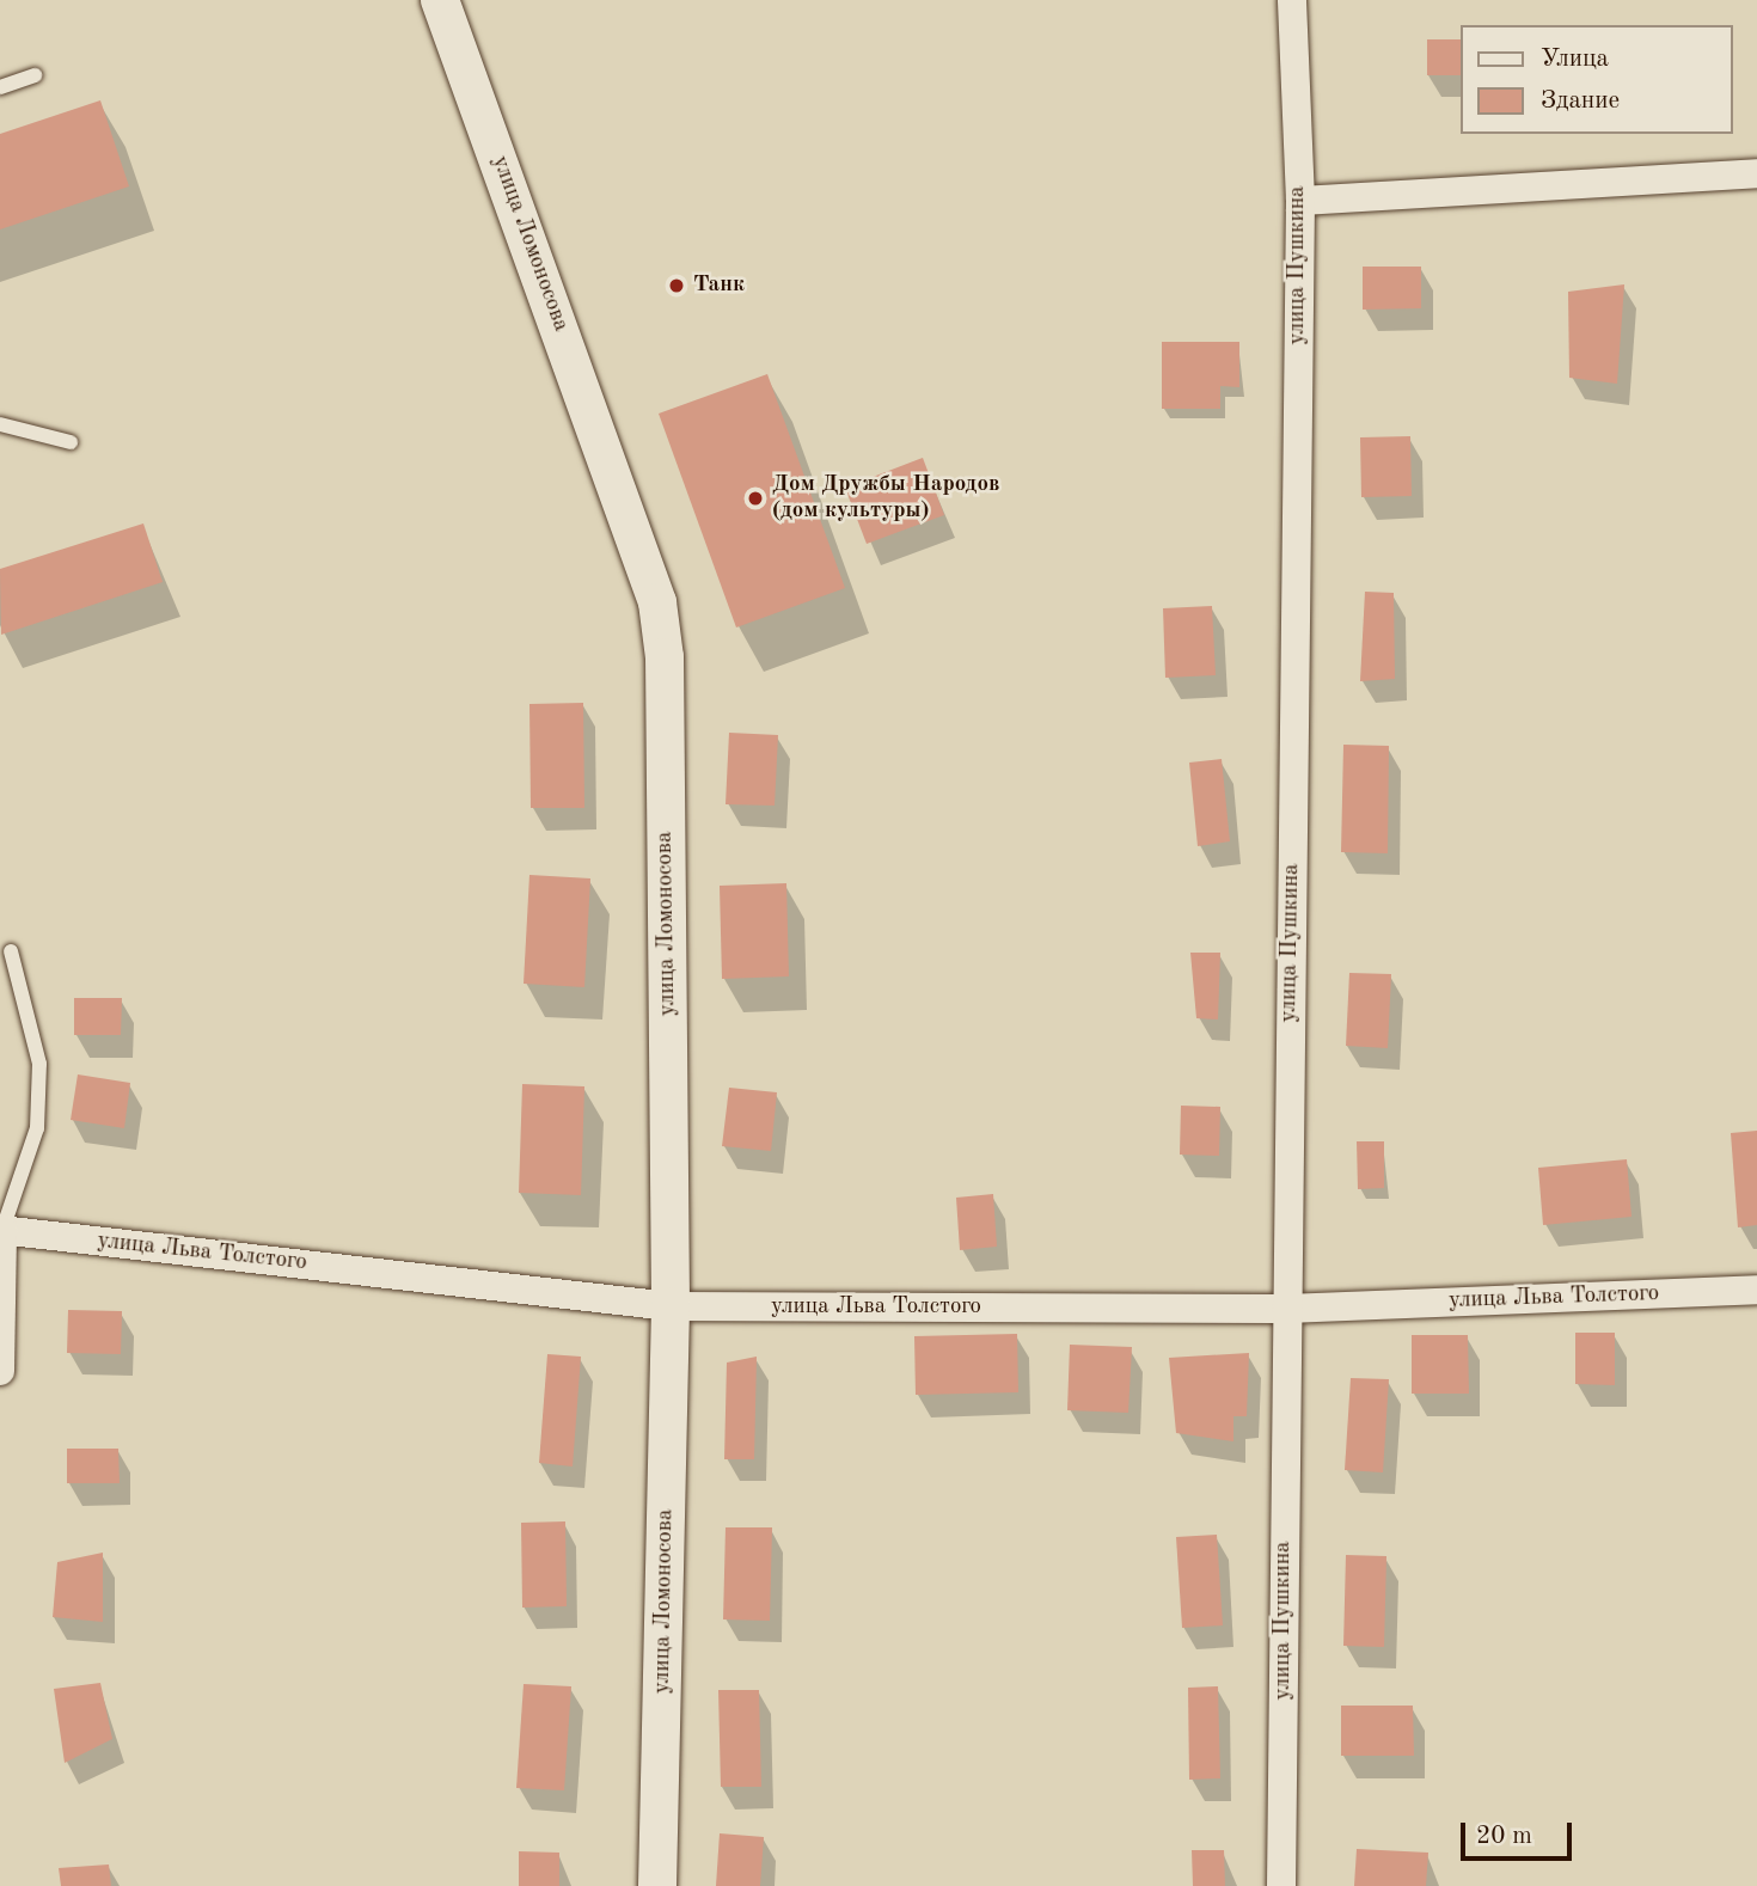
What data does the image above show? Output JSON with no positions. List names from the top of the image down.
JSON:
{
  "streets": {
    "street": ["улица Ломоносова", "улица Пушкина", "улица Льва Толстого"]
  },
  "crossings": [
    ["улица Ломоносова", "улица Льва Толстого"],
    ["улица Пушкина", "улица Льва Толстого"]
  ],
  "places": ["Танк", "Дом Дружбы Народов (дом культуры)"],
  "legend": ["Улица", "Здание"],
  "scale_bar": "20 m"
}
